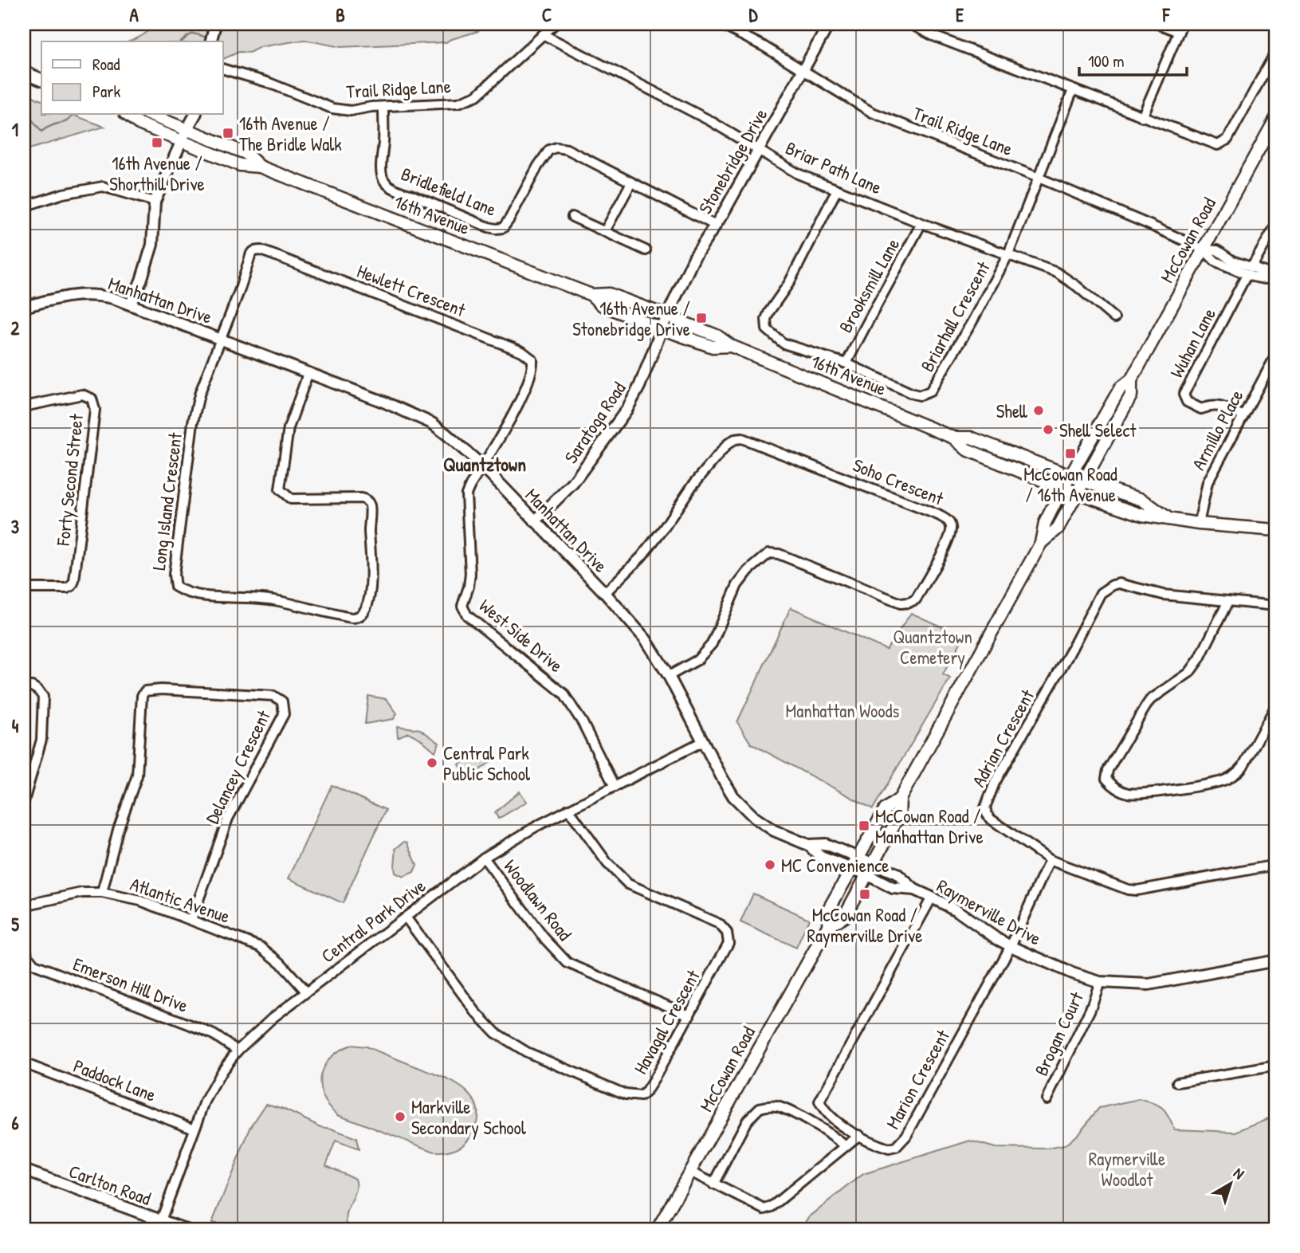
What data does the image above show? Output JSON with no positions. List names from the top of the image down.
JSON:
{
  "streets": {
    "main road": ["16th Avenue", "McCowan Road"],
    "street": [
      "Trail Ridge Lane",
      "Stonebridge Drive",
      "Briar Path Lane",
      "Bridlefield Lane",
      "Brooksmill Lane",
      "Hewlett Crescent",
      "Manhattan Drive",
      "Briarhall Crescent",
      "Wuhan Lane",
      "Saratoga Road",
      "Armillo Place",
      "Forty Second Street",
      "Soho Crescent",
      "Long Island Crescent",
      "West Side Drive",
      "Adrian Crescent",
      "Delancey Crescent",
      "Atlantic Avenue",
      "Woodlawn Road",
      "Raymerville Drive",
      "Central Park Drive",
      "Emerson Hill Drive",
      "Havagal Crescent",
      "Brogan Court",
      "Marion Crescent",
      "Paddock Lane",
      "Carlton Road"
    ]
  },
  "crossings": [
    ["Trail Ridge Lane", "Stonebridge Drive"],
    ["Trail Ridge Lane", "Briar Path Lane"],
    ["Trail Ridge Lane", "Bridlefield Lane"],
    ["Trail Ridge Lane", "McCowan Road"],
    ["Trail Ridge Lane", "Wuhan Lane"],
    ["Stonebridge Drive", "Briar Path Lane"],
    ["Stonebridge Drive", "Bridlefield Lane"],
    ["Stonebridge Drive", "16th Avenue"],
    ["Stonebridge Drive", "Saratoga Road"],
    ["Briar Path Lane", "Brooksmill Lane"],
    ["Briar Path Lane", "Briarhall Crescent"],
    ["16th Avenue", "McCowan Road"],
    ["16th Avenue", "Saratoga Road"],
    ["16th Avenue", "Armillo Place"],
    ["McCowan Road", "Manhattan Drive"],
    ["McCowan Road", "Raymerville Drive"],
    ["Brooksmill Lane", "Briarhall Crescent"],
    ["Hewlett Crescent", "Manhattan Drive"],
    ["Hewlett Crescent", "Long Island Crescent"],
    ["Hewlett Crescent", "West Side Drive"],
    ["Manhattan Drive", "Saratoga Road"],
    ["Manhattan Drive", "Soho Crescent"],
    ["Manhattan Drive", "Long Island Crescent"],
    ["Manhattan Drive", "West Side Drive"],
    ["Manhattan Drive", "Raymerville Drive"],
    ["Manhattan Drive", "Central Park Drive"],
    ["Wuhan Lane", "Armillo Place"],
    ["West Side Drive", "Central Park Drive"],
    ["Delancey Crescent", "Atlantic Avenue"],
    ["Atlantic Avenue", "Central Park Drive"],
    ["Woodlawn Road", "Central Park Drive"],
    ["Woodlawn Road", "Havagal Crescent"],
    ["Raymerville Drive", "Brogan Court"],
    ["Raymerville Drive", "Marion Crescent"],
    ["Central Park Drive", "Emerson Hill Drive"],
    ["Central Park Drive", "Havagal Crescent"],
    ["Central Park Drive", "Paddock Lane"],
    ["Central Park Drive", "Carlton Road"]
  ],
  "districts": ["Quantztown"],
  "parks": ["Quantztown Cemetery", "Manhattan Woods", "Raymerville Woodlot"],
  "places": {
    "transit": [
      "16th Avenue / The Bridle Walk",
      "16th Avenue / Shorthill Drive",
      "16th Avenue / Stonebridge Drive",
      "McCowan Road / 16th Avenue",
      "McCowan Road / Manhattan Drive",
      "McCowan Road / Raymerville Drive"
    ],
    "other": [
      "Shell",
      "Shell Select",
      "Central Park Public School",
      "MC Convenience",
      "Markville Secondary School"
    ]
  },
  "legend": ["Road", "Park"],
  "scale_bar": "100 m",
  "north": "top right",
  "grid": {
    "columns": [
      "A",
      "B",
      "C",
      "D",
      "E",
      "F"
    ],
    "rows": [
      "1",
      "2",
      "3",
      "4",
      "5",
      "6"
    ]
  }
}
